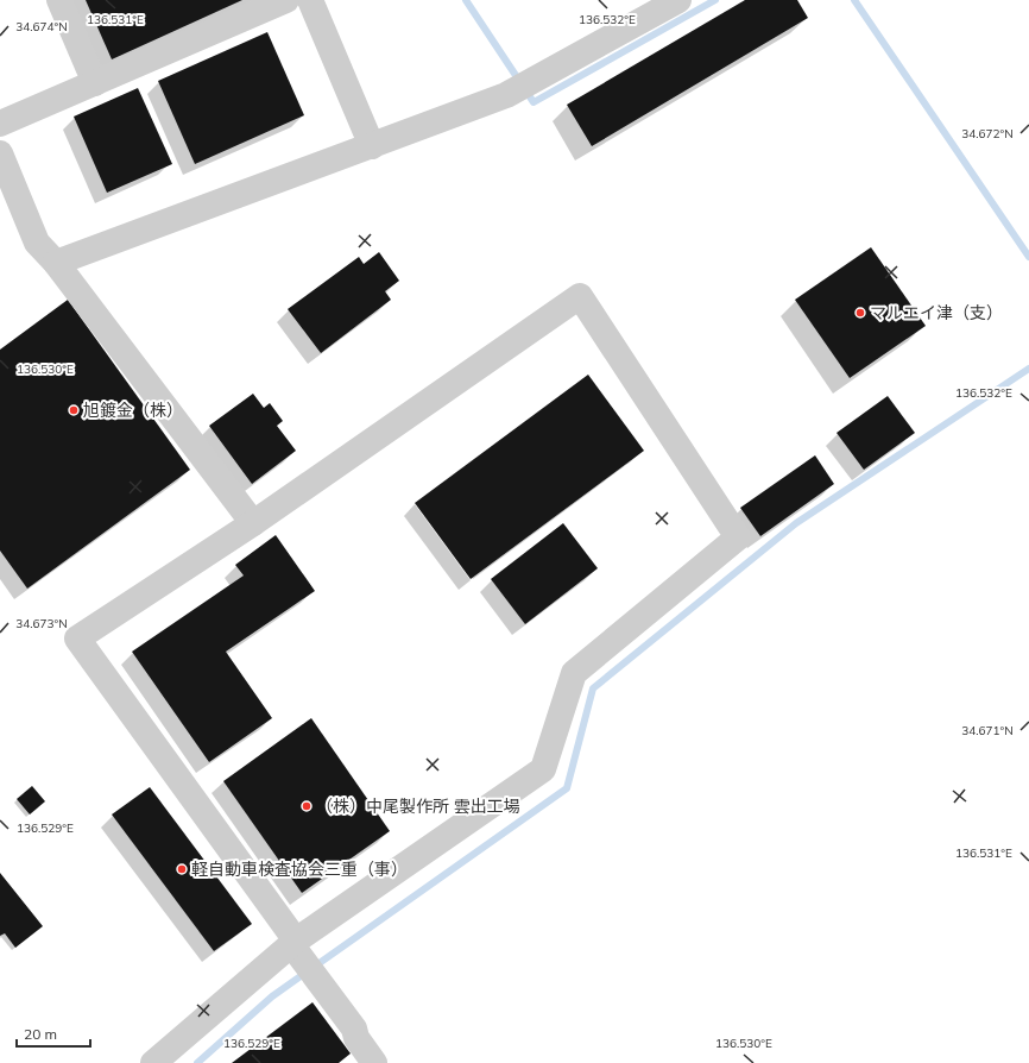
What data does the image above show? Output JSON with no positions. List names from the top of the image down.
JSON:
{
  "places": [
    "マルエイ津（支）",
    "旭鍍金（株）",
    "（株）中尾製作所 雲出工場",
    "軽自動車検査協会三重（事）"
  ],
  "scale_bar": "20 m",
  "coordinates": [
    "136.531°E",
    "136.532°E",
    "34.674°N",
    "34.672°N",
    "136.530°E",
    "34.673°N",
    "34.671°N",
    "136.529°E"
  ]
}
